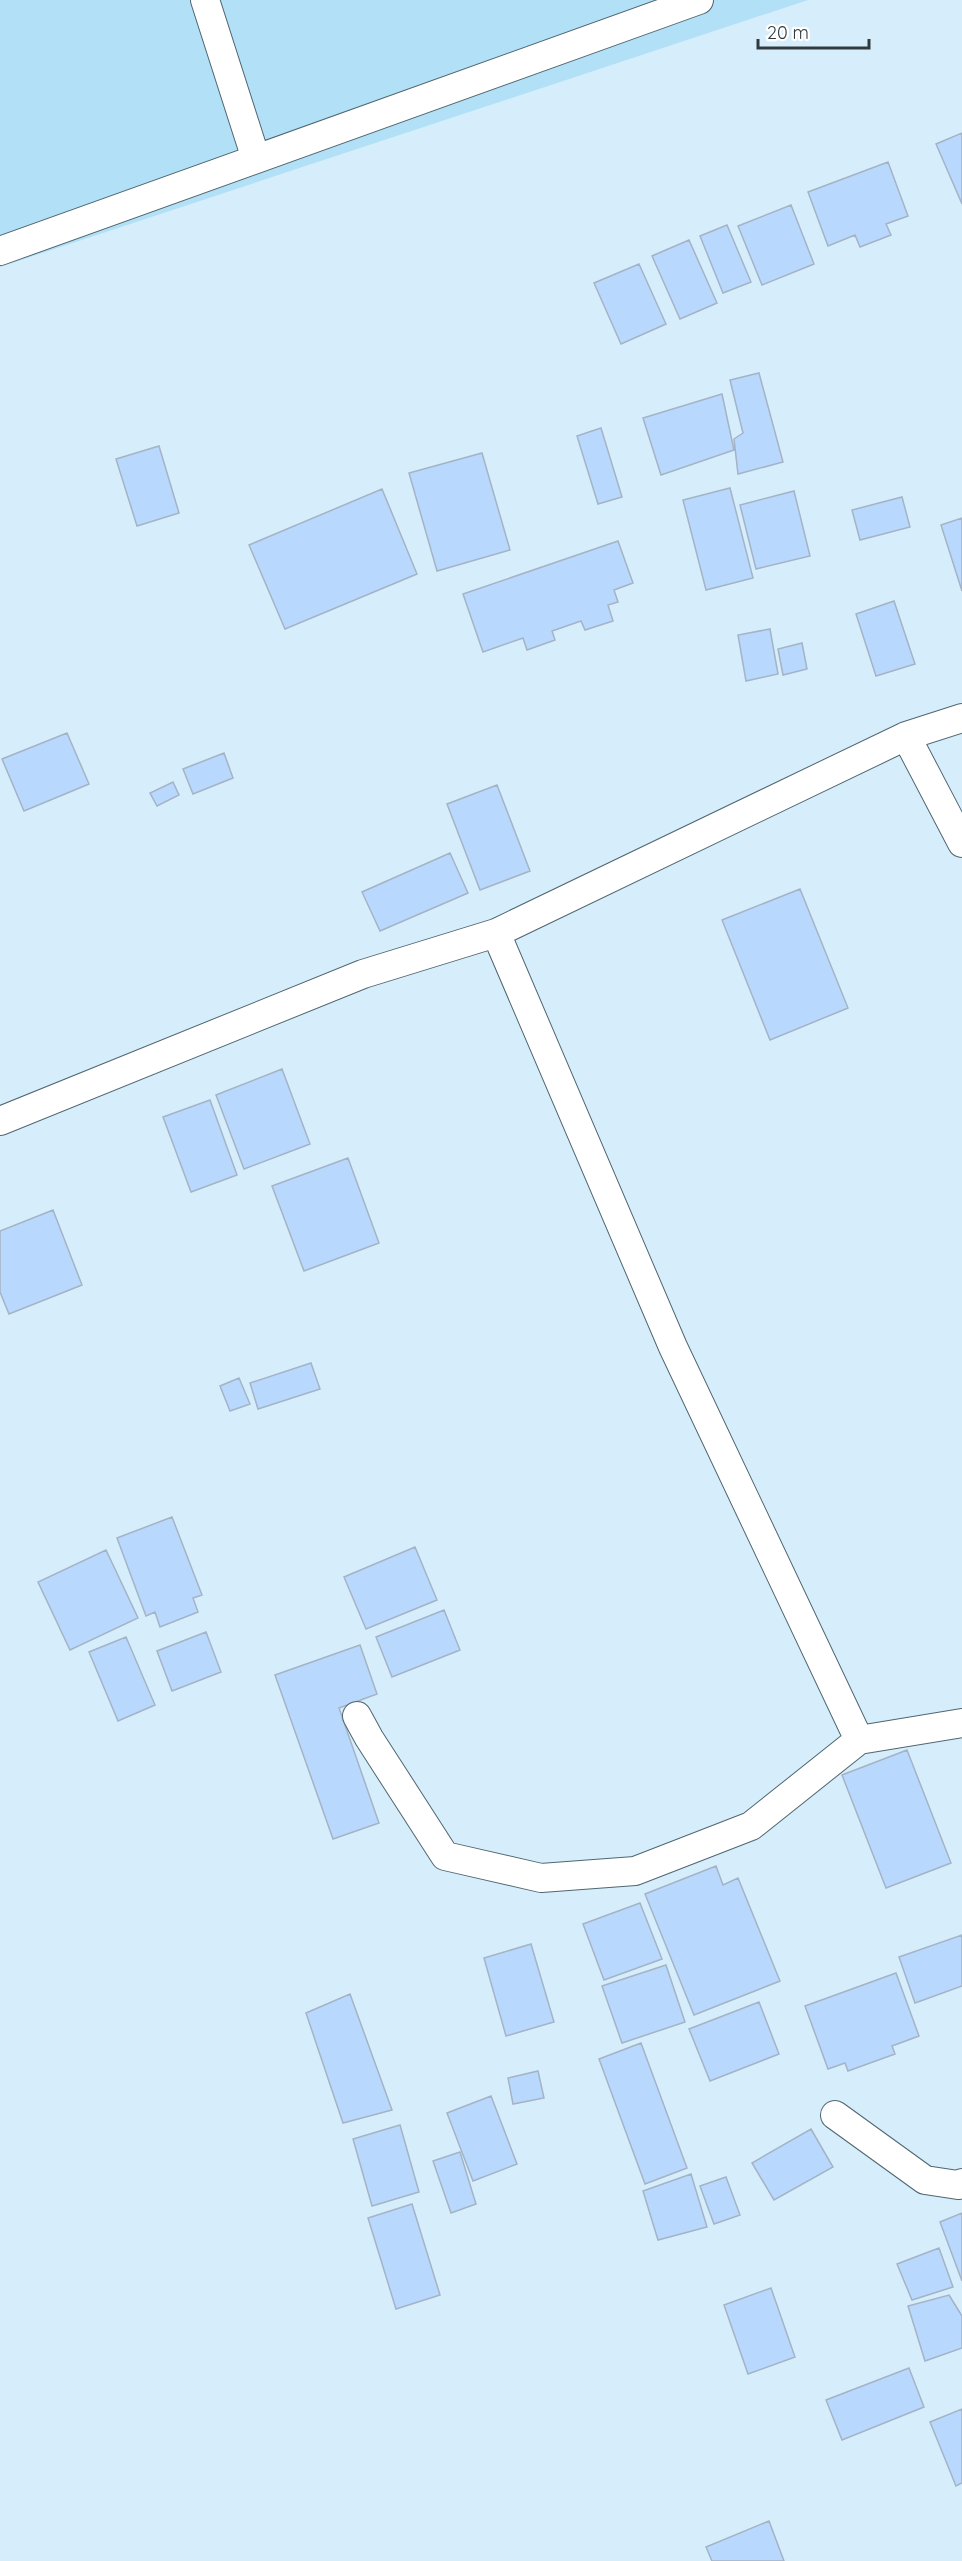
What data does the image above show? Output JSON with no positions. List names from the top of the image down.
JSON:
{
  "scale_bar": "20 m"
}
